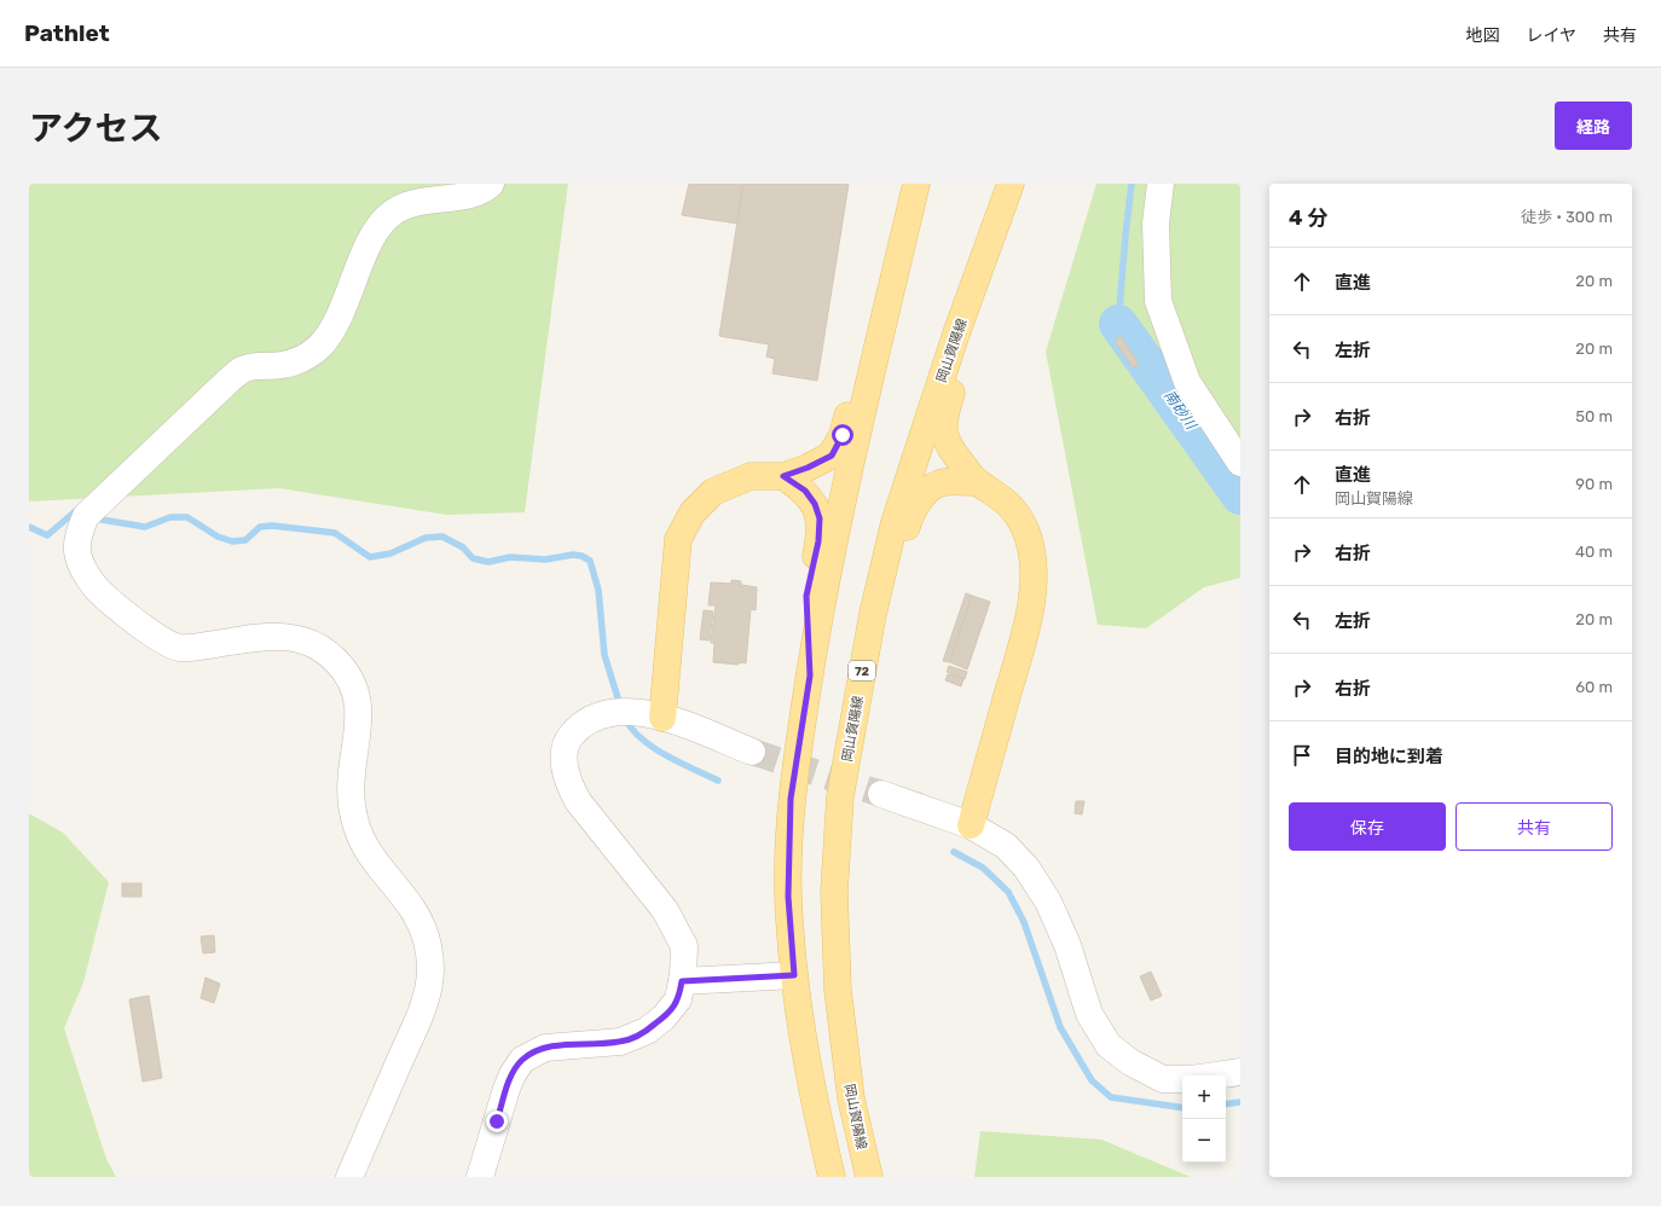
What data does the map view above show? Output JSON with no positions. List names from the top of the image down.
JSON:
{
  "streets": {
    "main road": ["岡山賀陽線", "72"]
  },
  "water": ["南砂川"],
  "page": {
    "header": "Pathlet",
    "nav": ["地図", "レイヤ", "共有"],
    "title": "アクセス",
    "buttons": [
      "経路",
      ["保存", "共有"]
    ],
    "heading": ["4 分", "徒歩 · 300 m"],
    "list": [
      ["直進", "20 m"],
      ["左折", "20 m"],
      ["右折", "50 m"],
      ["直進", "岡山賀陽線", "90 m"],
      ["右折", "40 m"],
      ["左折", "20 m"],
      ["右折", "60 m"],
      "目的地に到着"
    ],
    "map_buttons": ["+", "−"]
  }
}
